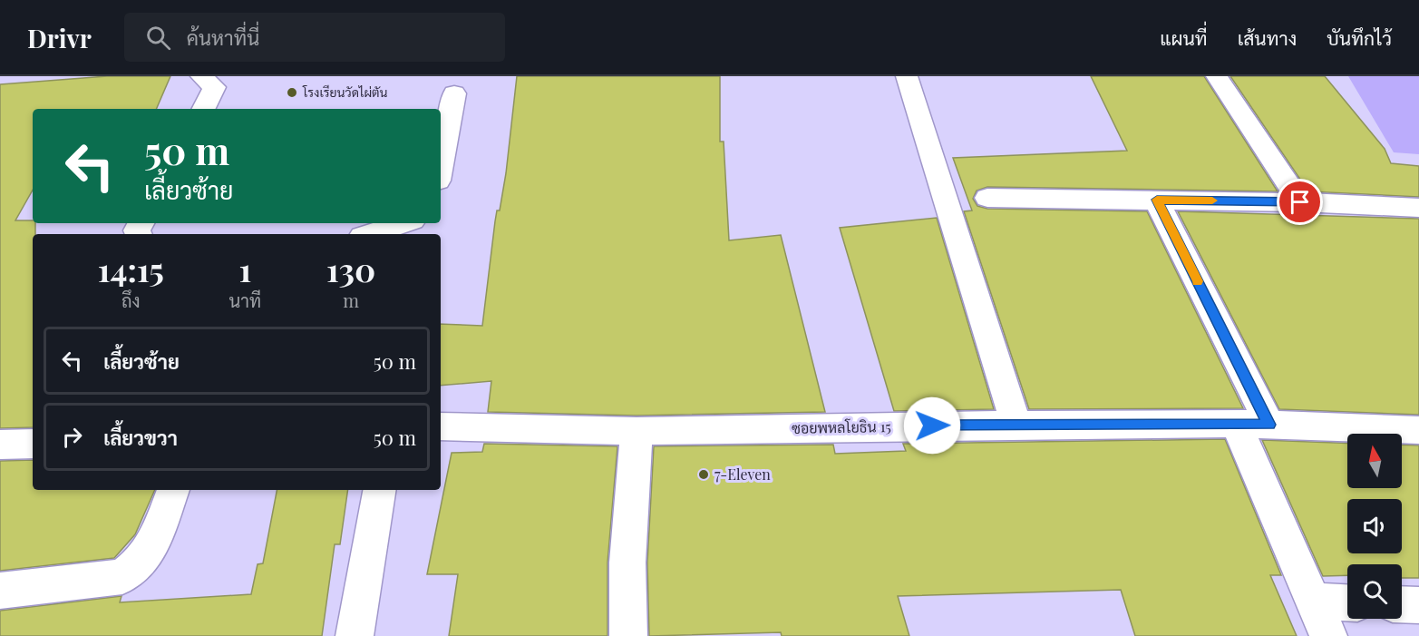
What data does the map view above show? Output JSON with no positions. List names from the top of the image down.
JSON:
{
  "streets": {
    "street": ["ซอยพหลโยธิน 15"]
  },
  "places": ["โรงเรียนวัดไผ่ตัน", "7-Eleven"],
  "north": "top",
  "page": {
    "header": "Drivr",
    "search": "ค้นหาที่นี่",
    "nav": ["แผนที่", "เส้นทาง", "บันทึกไว้"],
    "turn": ["50 m", "เลี้ยวซ้าย"],
    "eta": [
      "14:15",
      "ถึง",
      "1",
      "นาที",
      "130",
      "m"
    ],
    "list": [
      {
        "name": "เลี้ยวซ้าย",
        "value": "50 m"
      },
      {
        "name": "เลี้ยวขวา",
        "value": "50 m"
      }
    ]
  }
}
